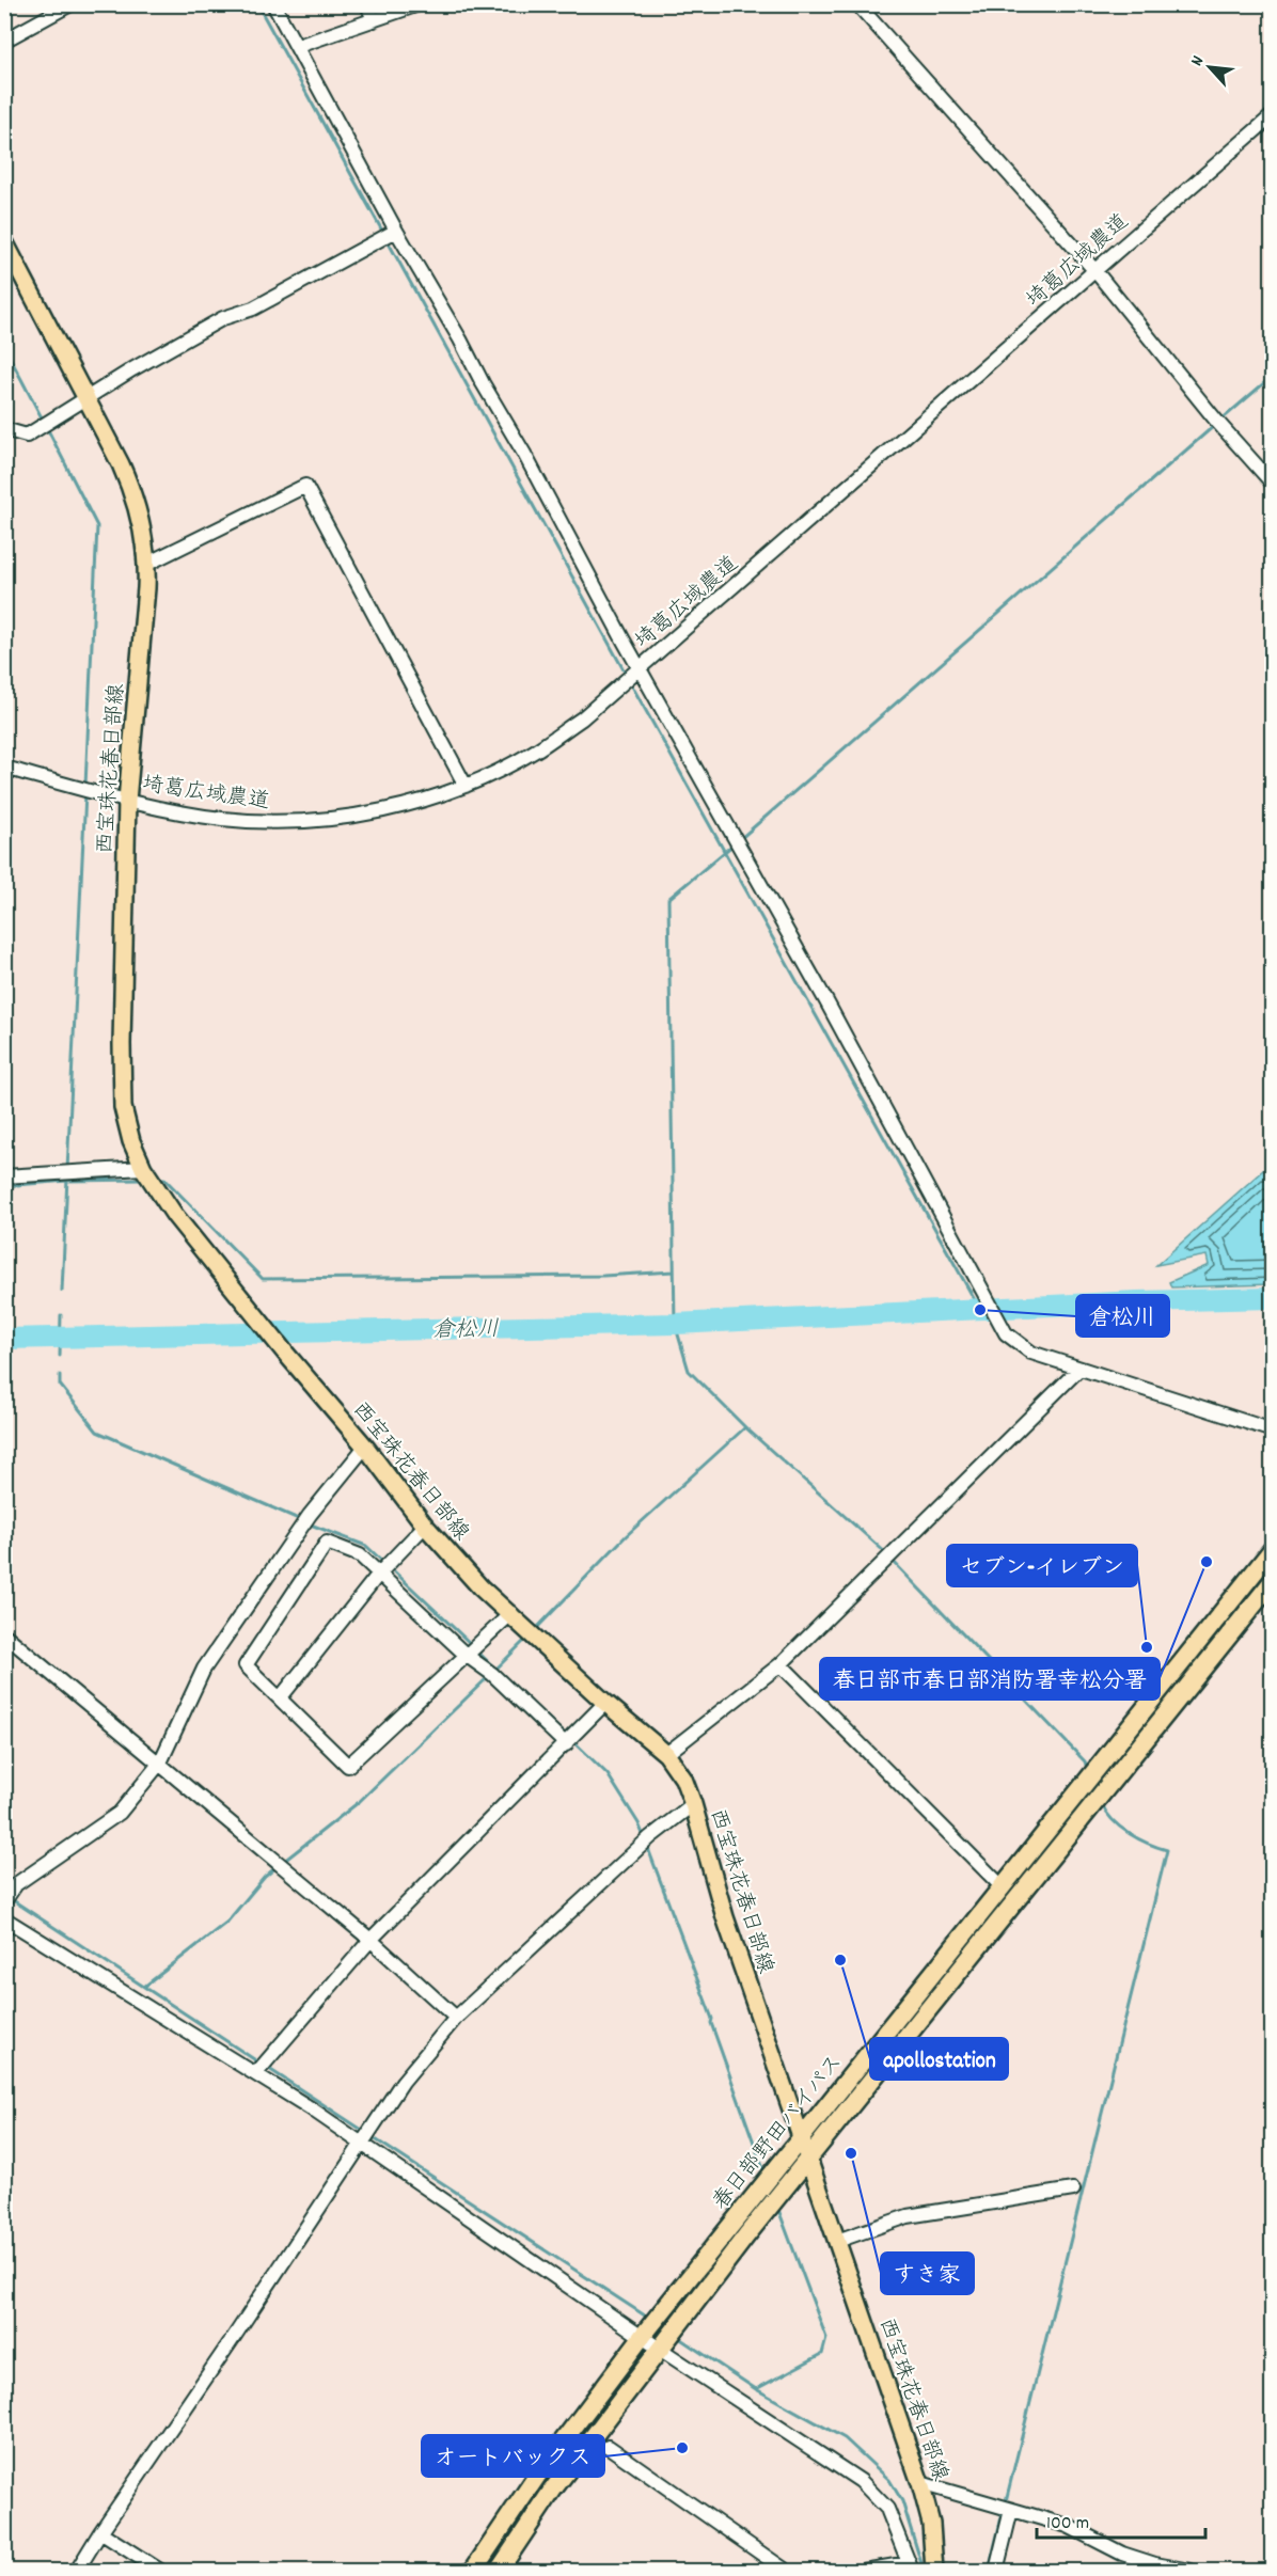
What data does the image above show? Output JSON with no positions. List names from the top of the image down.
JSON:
{
  "streets": {
    "highway": ["春日部野田バイパス"],
    "main road": ["西宝珠花春日部線"],
    "street": ["埼葛広域農道"]
  },
  "crossings": [
    ["埼葛広域農道", "西宝珠花春日部線"],
    ["西宝珠花春日部線", "春日部野田バイパス"]
  ],
  "water": ["倉松川"],
  "places": [
    "倉松川",
    "春日部市春日部消防署幸松分署",
    "セブン-イレブン",
    "apollostation",
    "すき家",
    "オートバックス"
  ],
  "scale_bar": "100 m",
  "north": "top left"
}
